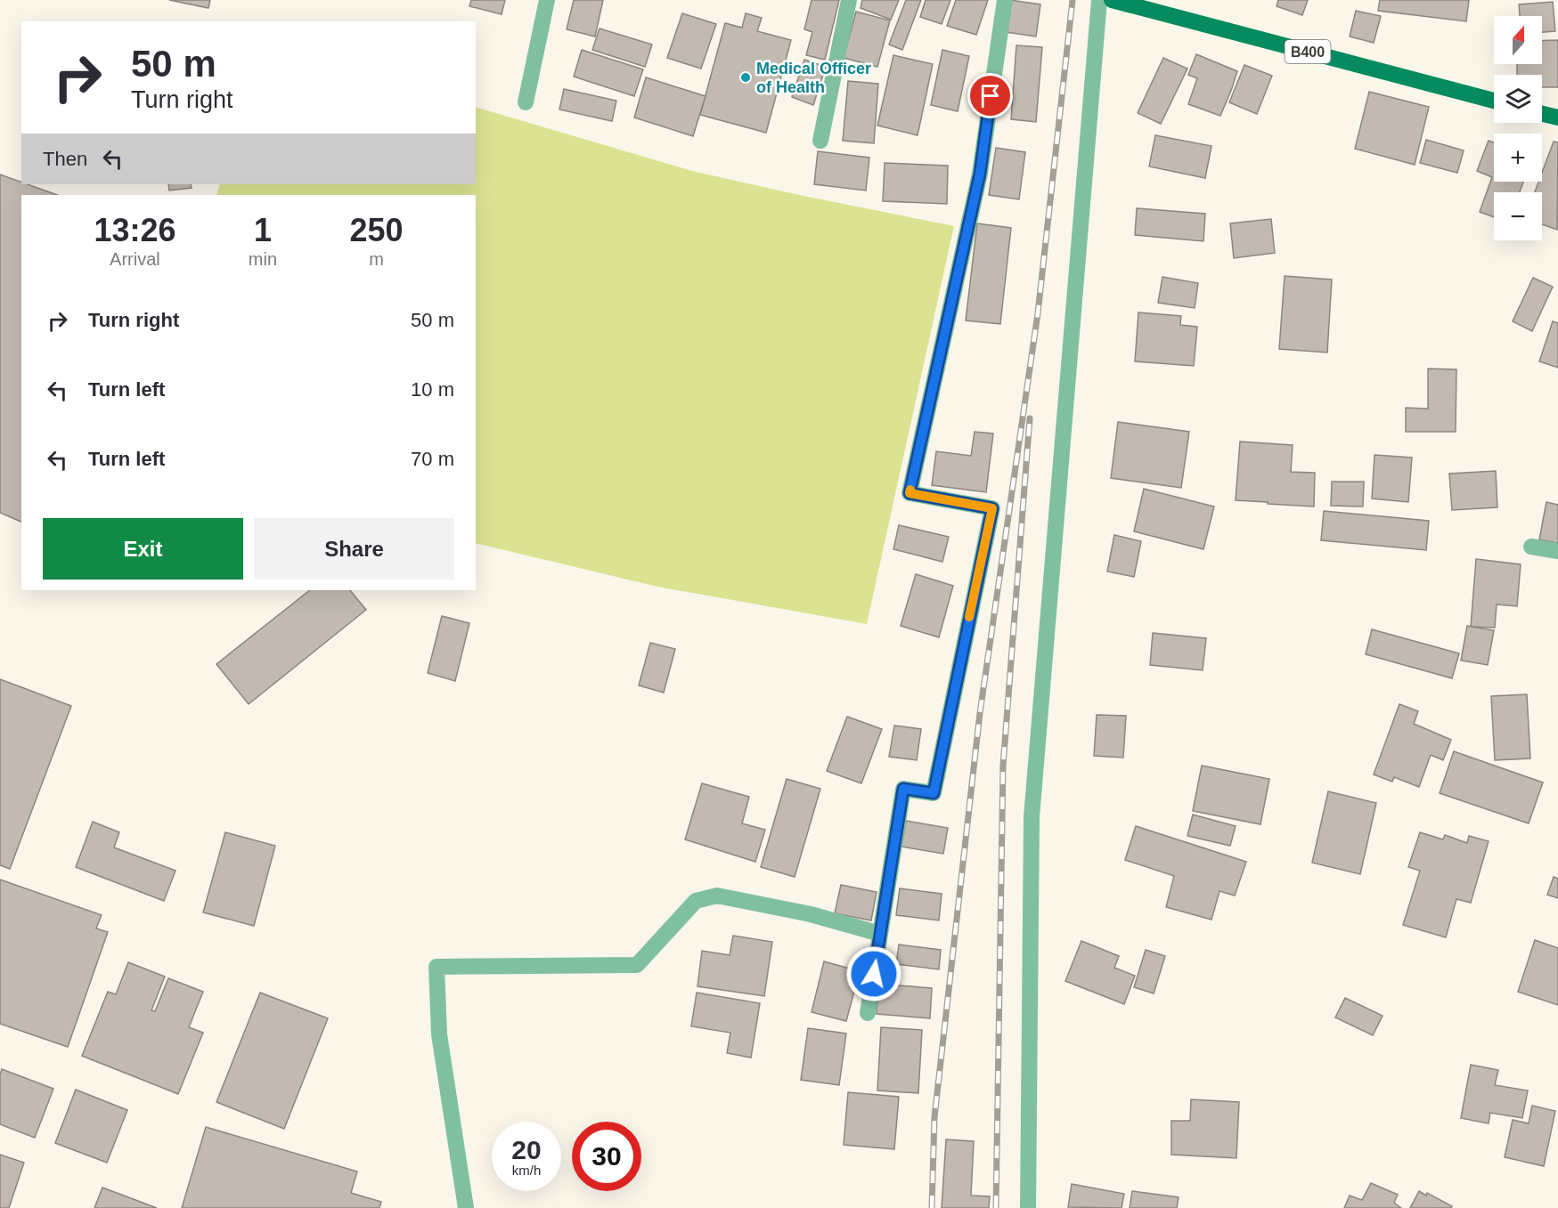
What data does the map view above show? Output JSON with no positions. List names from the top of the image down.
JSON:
{
  "streets": {
    "main road": ["B400"]
  },
  "places": ["Medical Officer of Health"],
  "north": "top",
  "page": {
    "map_buttons": ["+", "−"],
    "turn": ["50 m", "Turn right"],
    "then": "Then",
    "eta": [
      "13:26",
      "Arrival",
      "1",
      "min",
      "250",
      "m"
    ],
    "list": [
      {
        "name": "Turn right",
        "value": "50 m"
      },
      {
        "name": "Turn left",
        "value": "10 m"
      },
      {
        "name": "Turn left",
        "value": "70 m"
      }
    ],
    "buttons": ["Exit", "Share"],
    "speed": "20 km/h",
    "limit": "30"
  }
}
